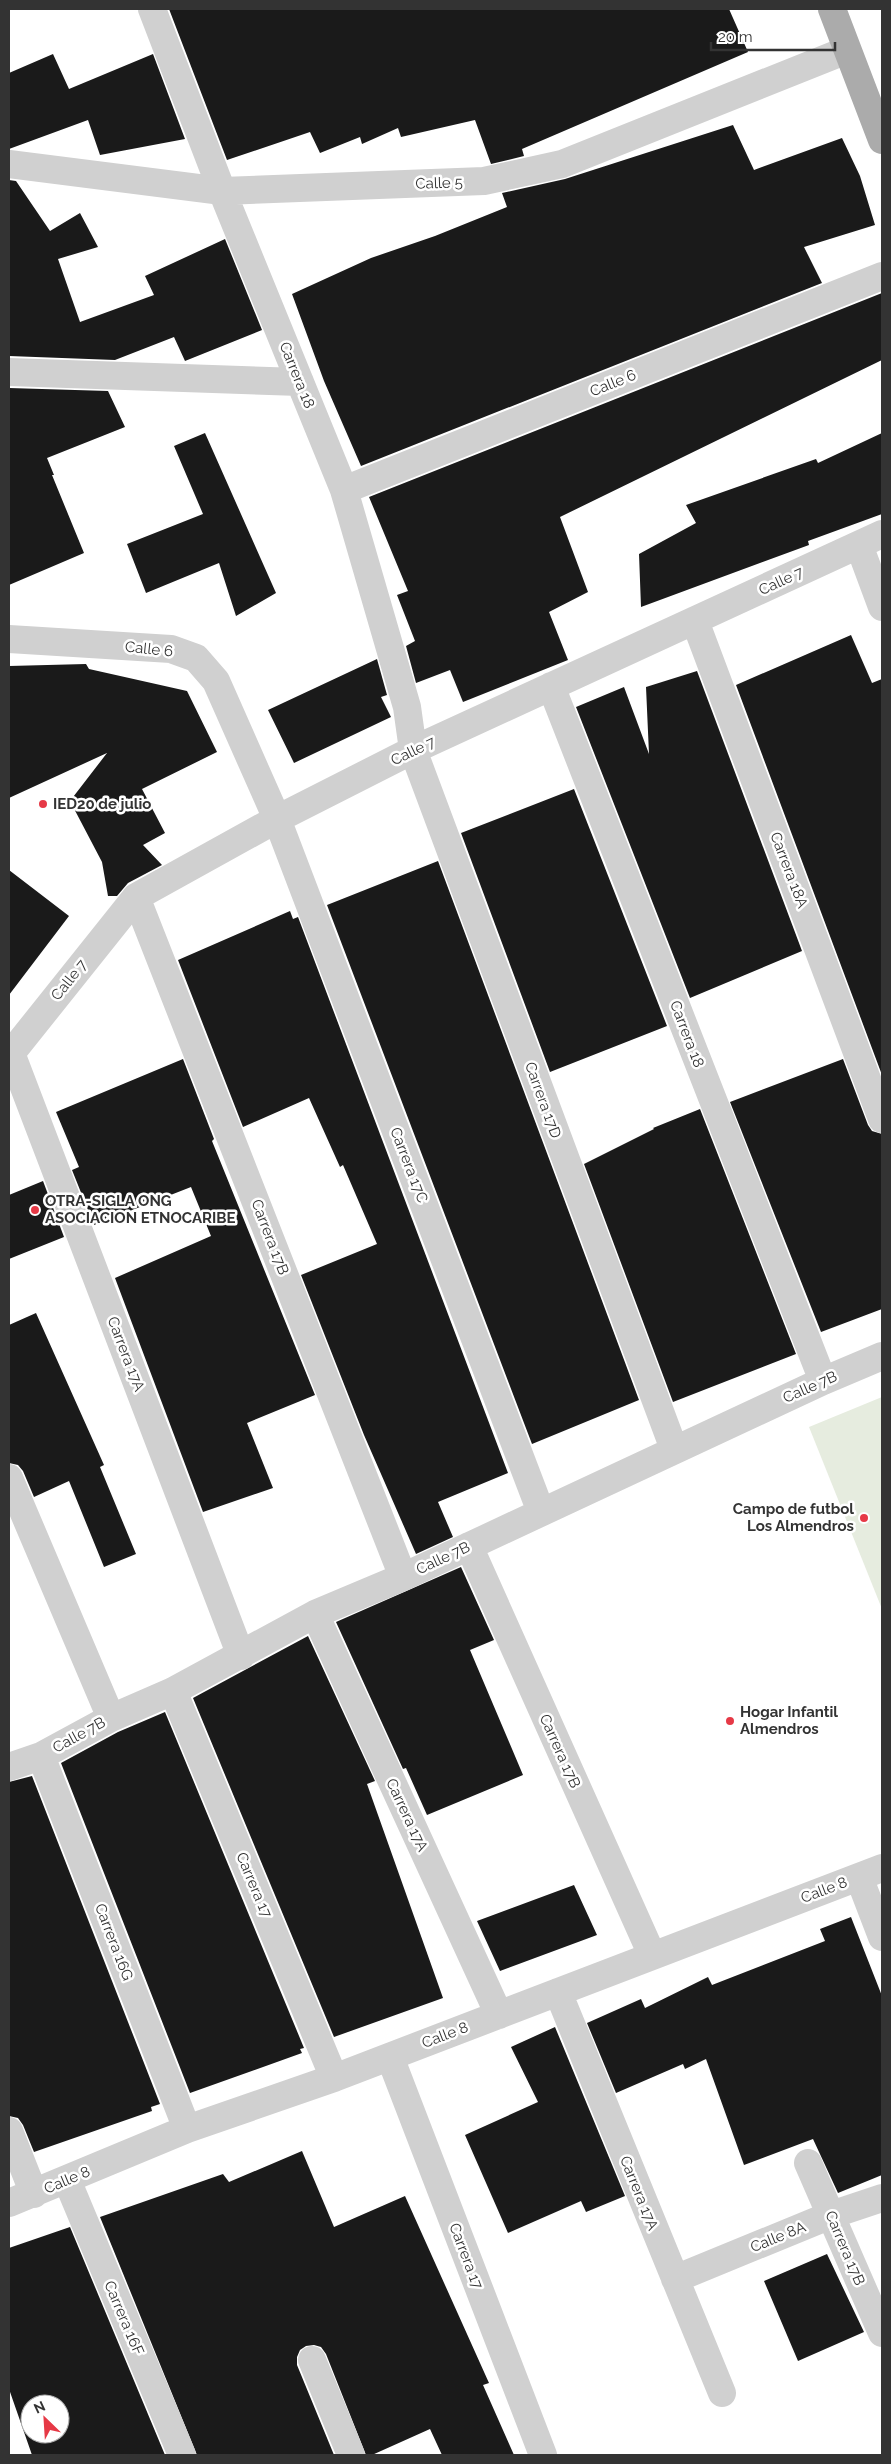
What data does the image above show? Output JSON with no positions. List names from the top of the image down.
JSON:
{
  "streets": {
    "street": [
      "Calle 5",
      "Carrera 18",
      "Calle 6",
      "Calle 7",
      "Carrera 18A",
      "Carrera 17D",
      "Carrera 17C",
      "Carrera 17B",
      "Carrera 17A",
      "Calle 7B",
      "Carrera 17",
      "Calle 8",
      "Carrera 16G",
      "Calle 8A",
      "Carrera 16F"
    ]
  },
  "crossings": [
    ["Calle 5", "Carrera 18"],
    ["Carrera 18", "Calle 6"],
    ["Carrera 18", "Calle 7"],
    ["Carrera 18", "Carrera 17D"],
    ["Carrera 18", "Calle 7B"],
    ["Calle 6", "Calle 7"],
    ["Calle 6", "Carrera 17C"],
    ["Calle 7", "Carrera 18A"],
    ["Calle 7", "Carrera 17D"],
    ["Calle 7", "Carrera 17C"],
    ["Calle 7", "Carrera 17B"],
    ["Calle 7", "Carrera 17A"],
    ["Carrera 17D", "Calle 7B"],
    ["Carrera 17C", "Calle 7B"],
    ["Carrera 17B", "Calle 7B"],
    ["Carrera 17B", "Calle 8"],
    ["Carrera 17B", "Calle 8A"],
    ["Carrera 17A", "Calle 7B"],
    ["Carrera 17A", "Calle 8"],
    ["Carrera 17A", "Calle 8A"],
    ["Calle 7B", "Carrera 17"],
    ["Calle 7B", "Carrera 16G"],
    ["Carrera 17", "Calle 8"],
    ["Calle 8", "Carrera 16G"],
    ["Calle 8", "Carrera 16F"]
  ],
  "places": [
    "IED20 de julio",
    "OTRA-SIGLA ONG ASOCIACION ETNOCARIBE",
    "Campo de futbol Los Almendros",
    "Hogar Infantil Almendros"
  ],
  "scale_bar": "20 m",
  "north": "top left"
}
